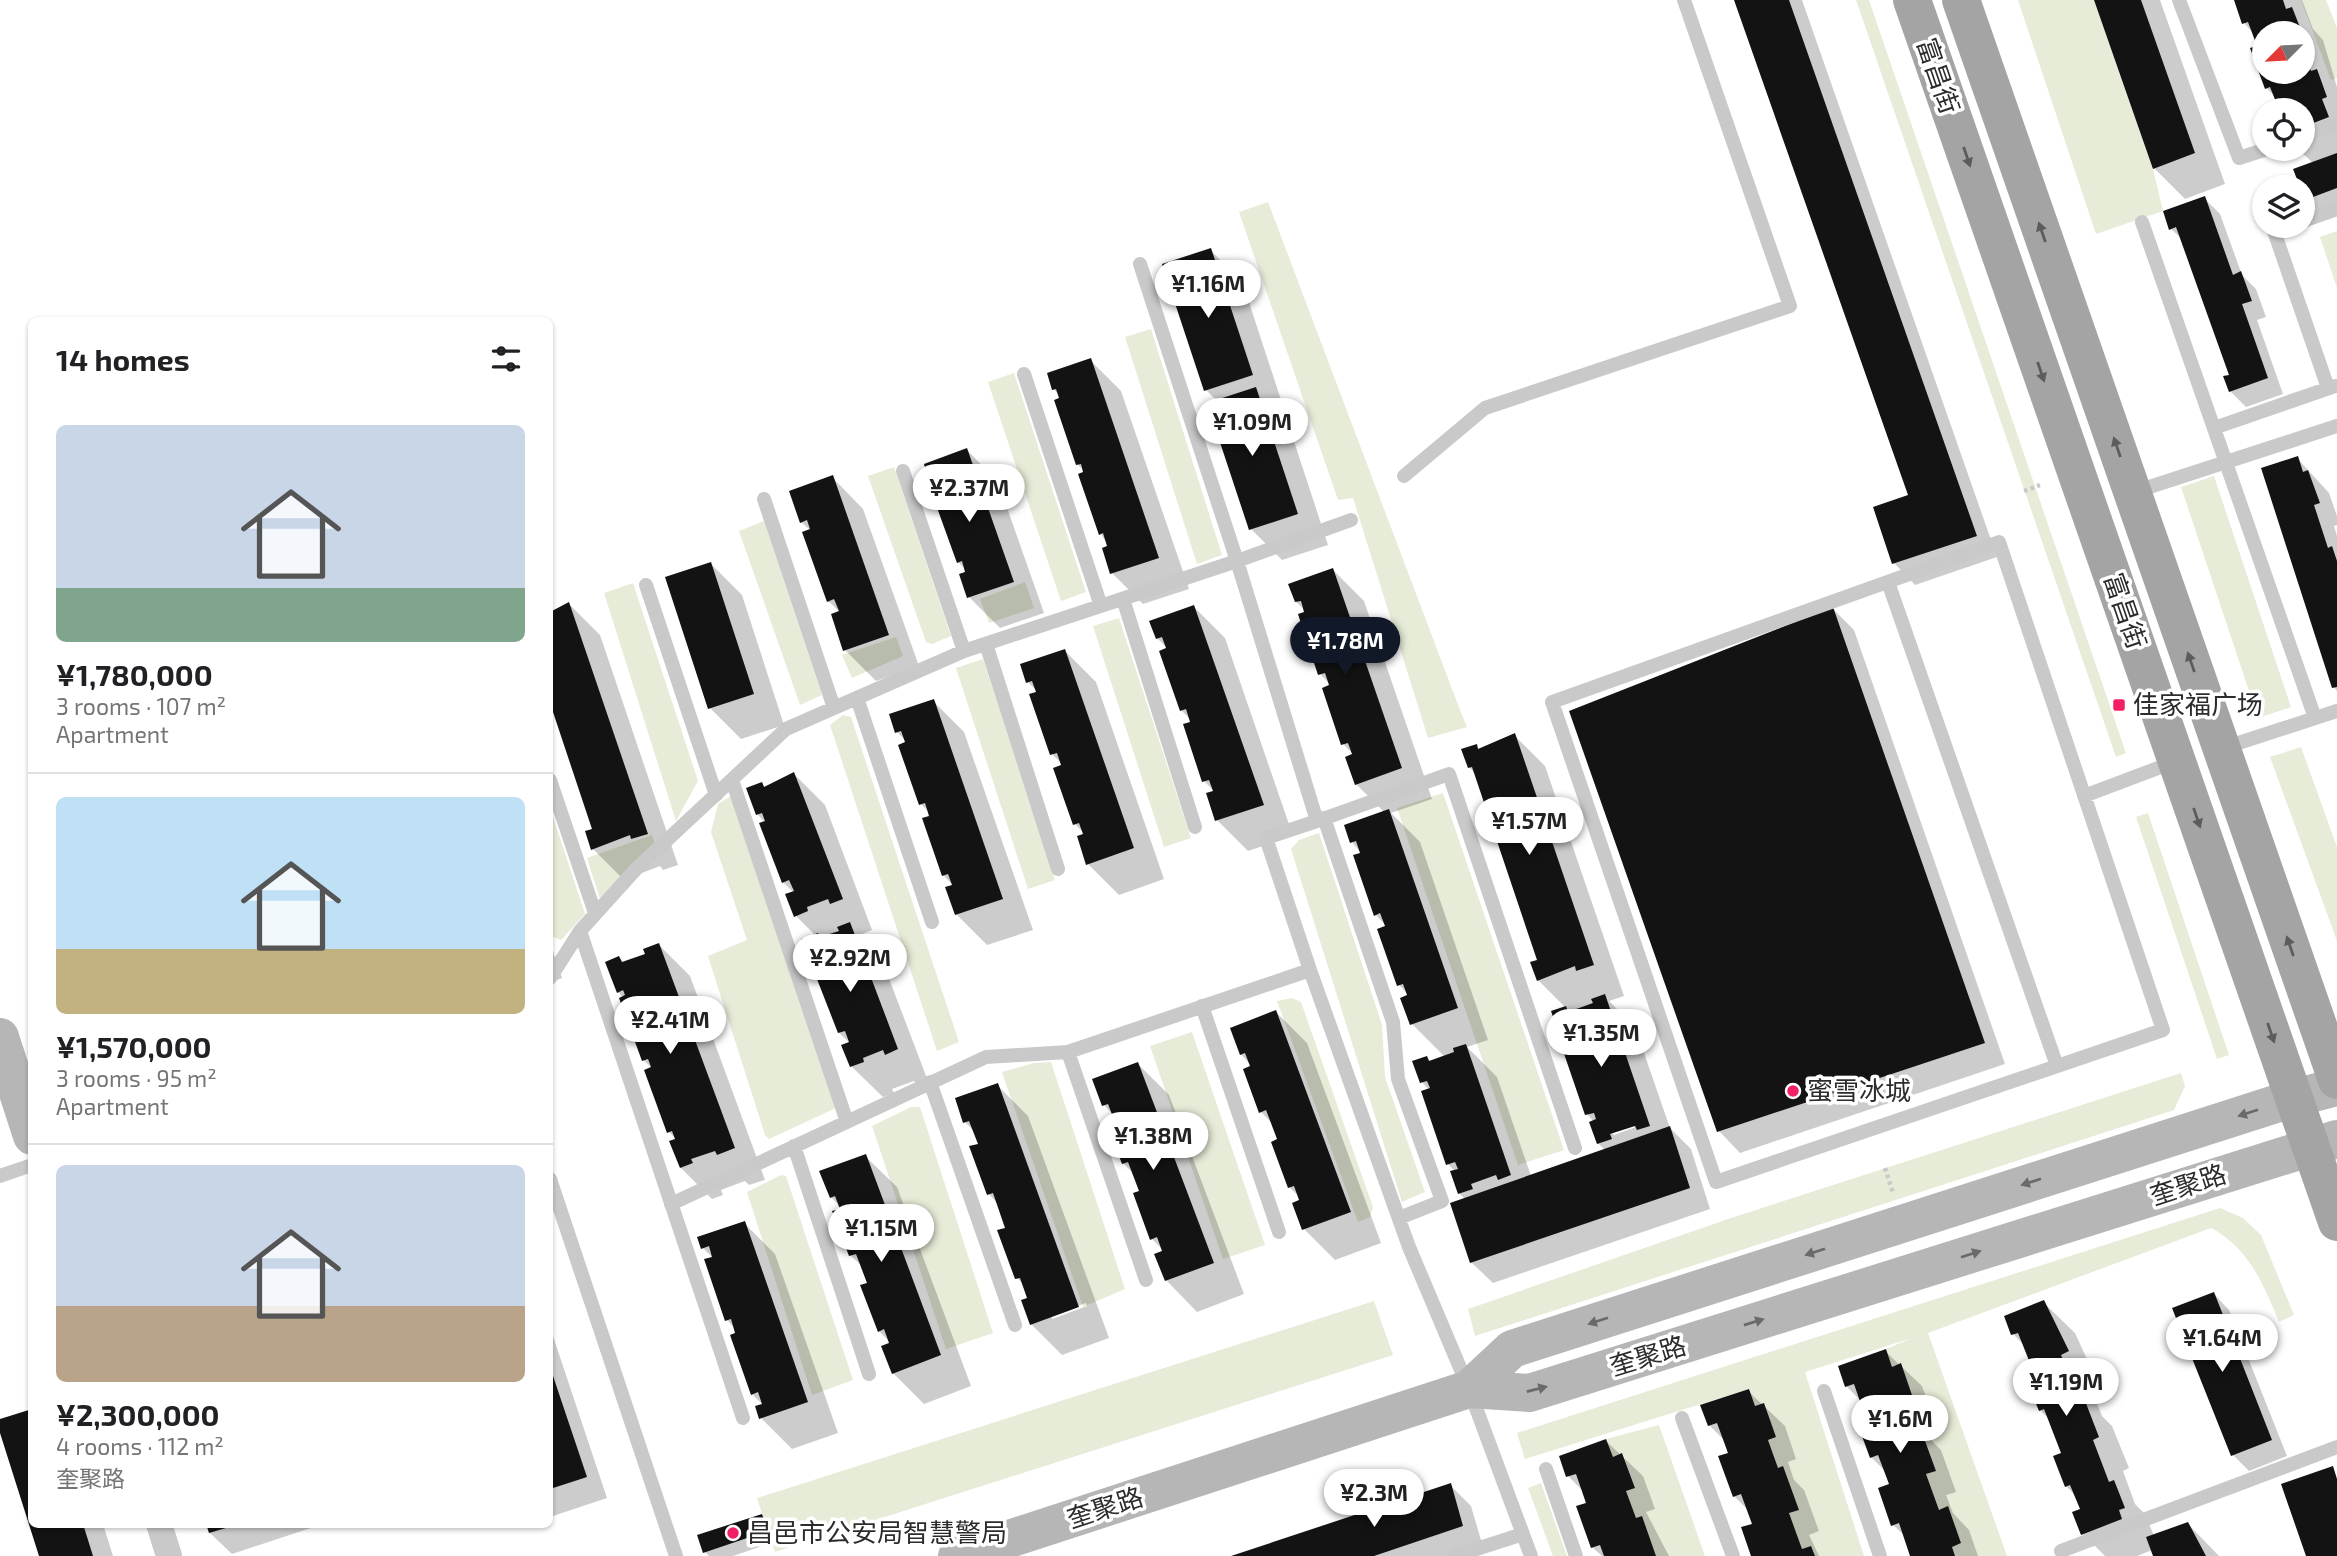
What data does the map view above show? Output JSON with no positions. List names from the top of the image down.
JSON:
{
  "streets": {
    "main road": ["富昌街"],
    "street": ["奎聚路"]
  },
  "crossings": [
    ["富昌街", "奎聚路"]
  ],
  "places": {
    "transit": ["佳家福广场"],
    "other": ["蜜雪冰城", "昌邑市公安局智慧警局"]
  },
  "north": "bottom left",
  "page": {
    "price": [
      "¥1.16M",
      "¥1.09M",
      "¥2.37M",
      "¥1.78M",
      "¥1.57M",
      "¥2.92M",
      "¥2.41M",
      "¥1.35M",
      "¥1.38M",
      "¥1.15M",
      "¥1.64M",
      "¥1.19M",
      "¥1.6M",
      "¥2.3M"
    ],
    "heading": "14 homes",
    "list": [
      {
        "name": "¥1,780,000",
        "note": "3 rooms · 107 m² · Apartment"
      },
      {
        "name": "¥1,570,000",
        "note": "3 rooms · 95 m² · Apartment"
      },
      {
        "name": "¥2,300,000",
        "note": "4 rooms · 112 m² · 奎聚路"
      }
    ]
  }
}
